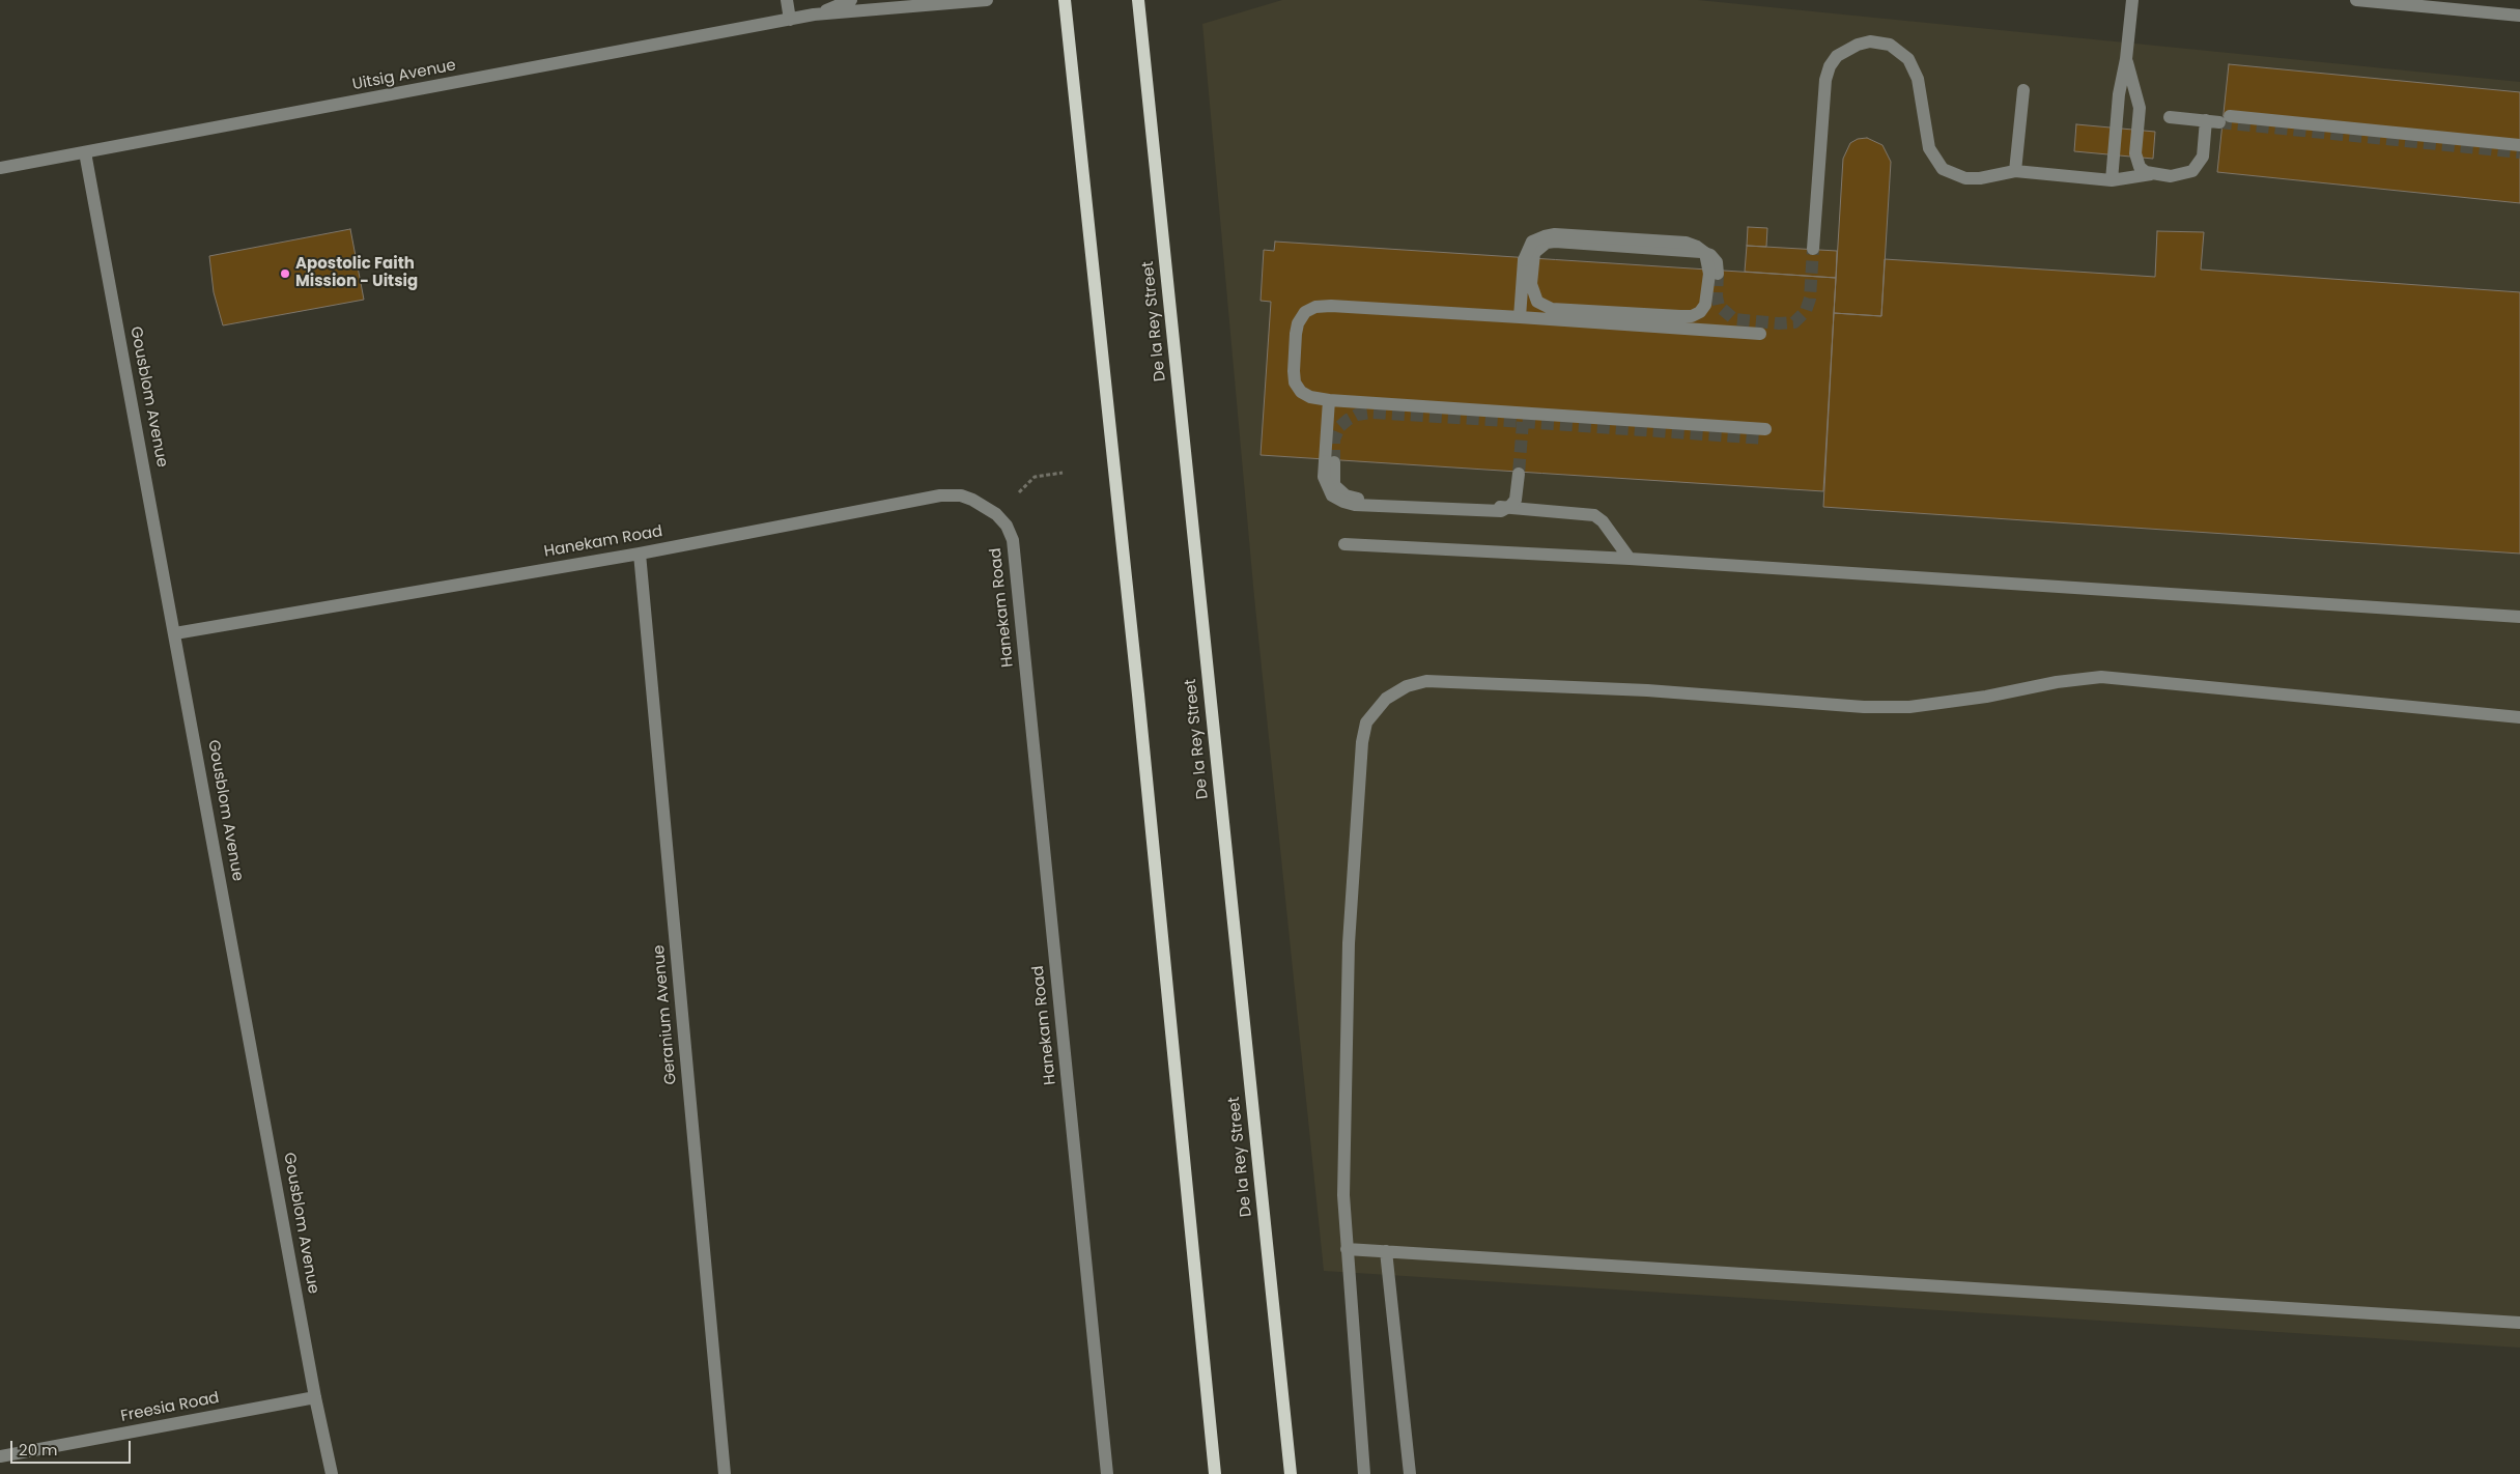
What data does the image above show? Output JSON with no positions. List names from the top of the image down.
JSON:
{
  "streets": {
    "main road": ["De la Rey Street"],
    "street": [
      "Uitsig Avenue",
      "Gousblom Avenue",
      "Hanekam Road",
      "Geranium Avenue",
      "Freesia Road"
    ]
  },
  "crossings": [
    ["Uitsig Avenue", "Gousblom Avenue"],
    ["Gousblom Avenue", "Hanekam Road"],
    ["Gousblom Avenue", "Freesia Road"],
    ["Hanekam Road", "Geranium Avenue"]
  ],
  "places": ["Apostolic Faith Mission - Uitsig"],
  "scale_bar": "20 m"
}
